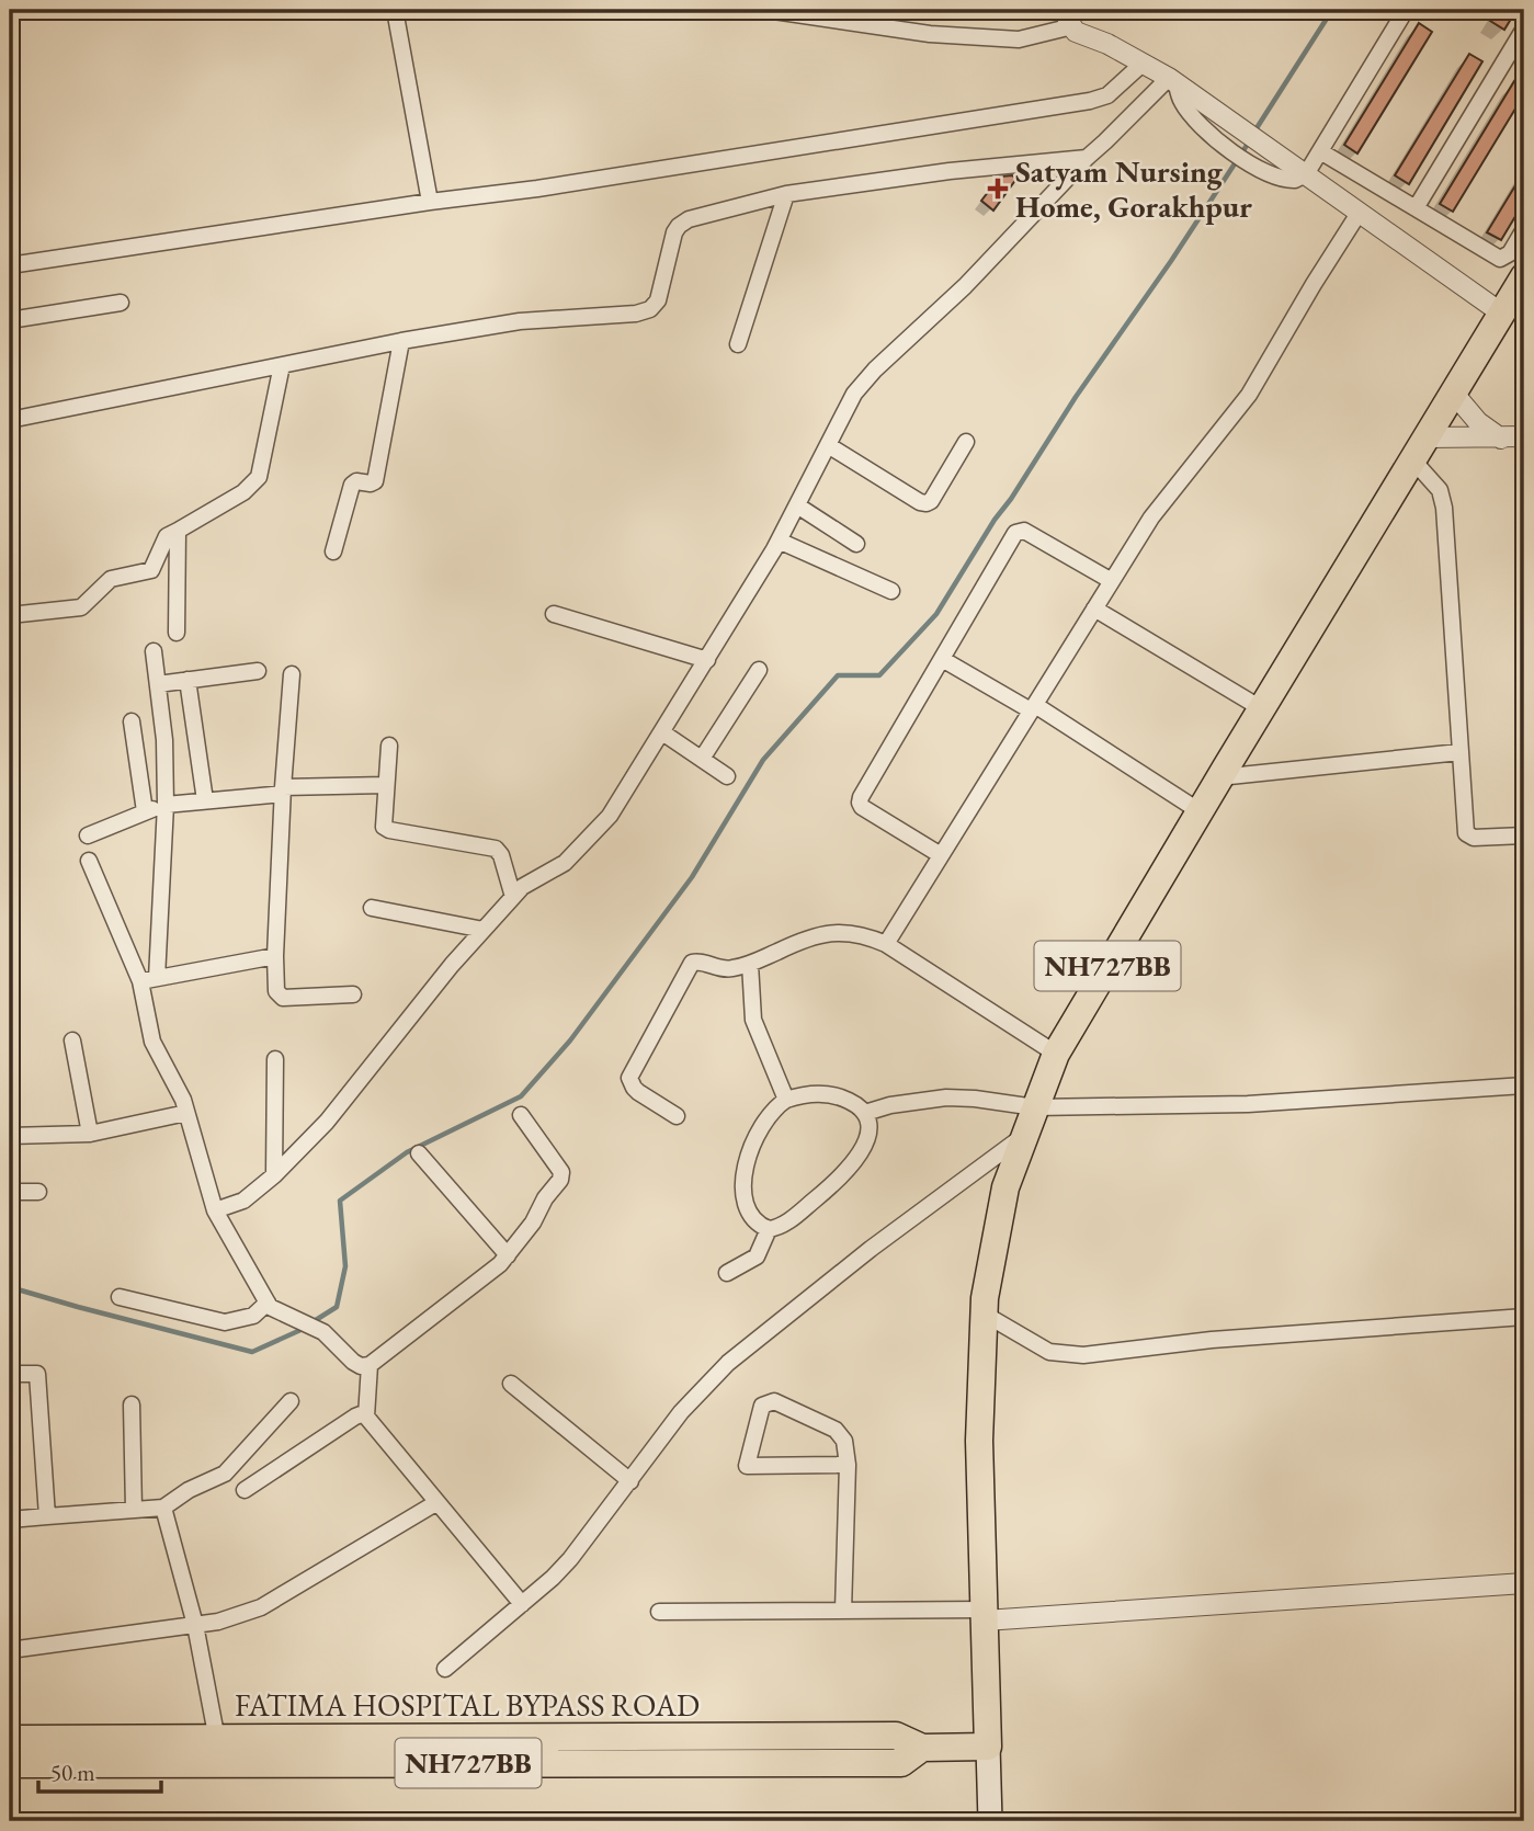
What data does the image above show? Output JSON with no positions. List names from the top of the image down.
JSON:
{
  "streets": {
    "highway": ["NH727BB", "FATIMA HOSPITAL BYPASS ROAD"]
  },
  "crossings": [
    ["NH727BB", "FATIMA HOSPITAL BYPASS ROAD"]
  ],
  "places": {
    "health": ["Satyam Nursing Home, Gorakhpur"]
  },
  "scale_bar": "50 m"
}
